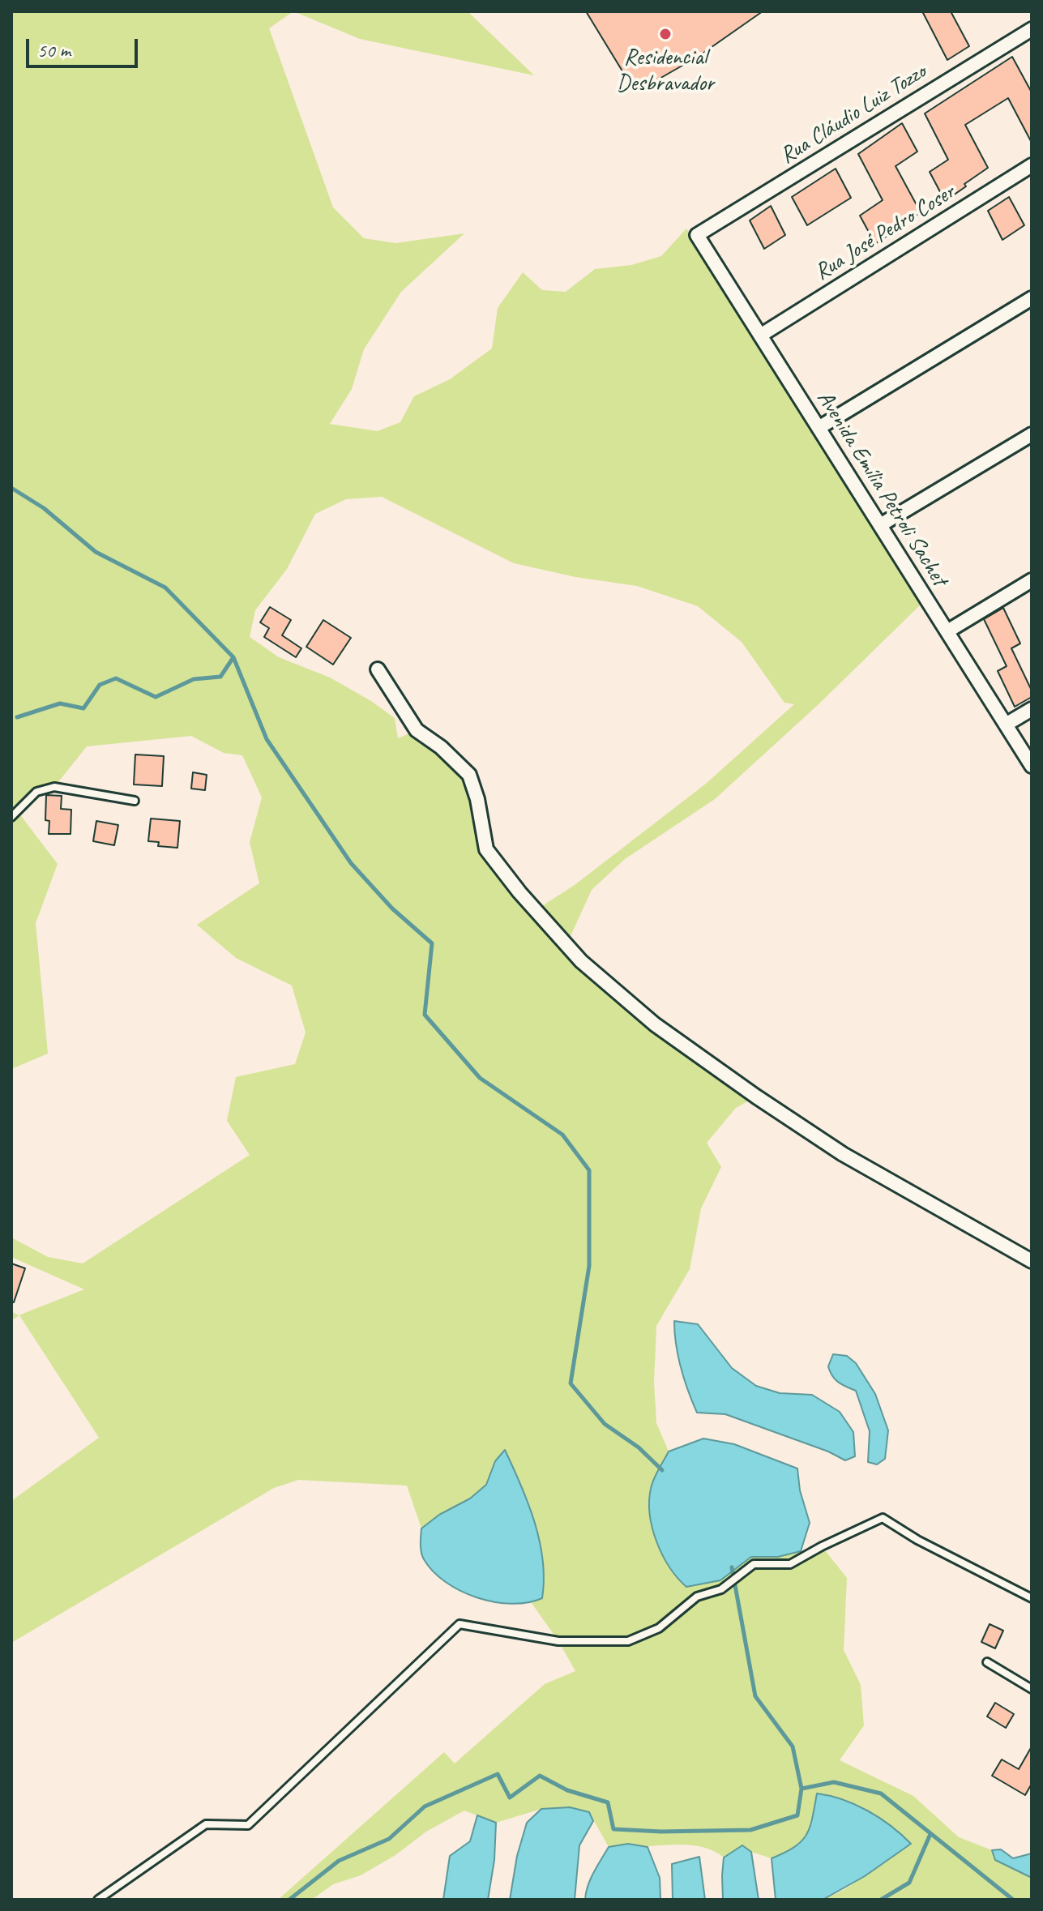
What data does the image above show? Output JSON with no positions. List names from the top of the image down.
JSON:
{
  "streets": {
    "street": ["Rua Cláudio Luiz Tozzo", "Rua José Pedro Coser", "Avenida Emília Petroli Sachet"]
  },
  "crossings": [
    ["Rua Cláudio Luiz Tozzo", "Avenida Emília Petroli Sachet"],
    ["Rua José Pedro Coser", "Avenida Emília Petroli Sachet"]
  ],
  "places": ["Residencial Desbravador"],
  "scale_bar": "50 m"
}
